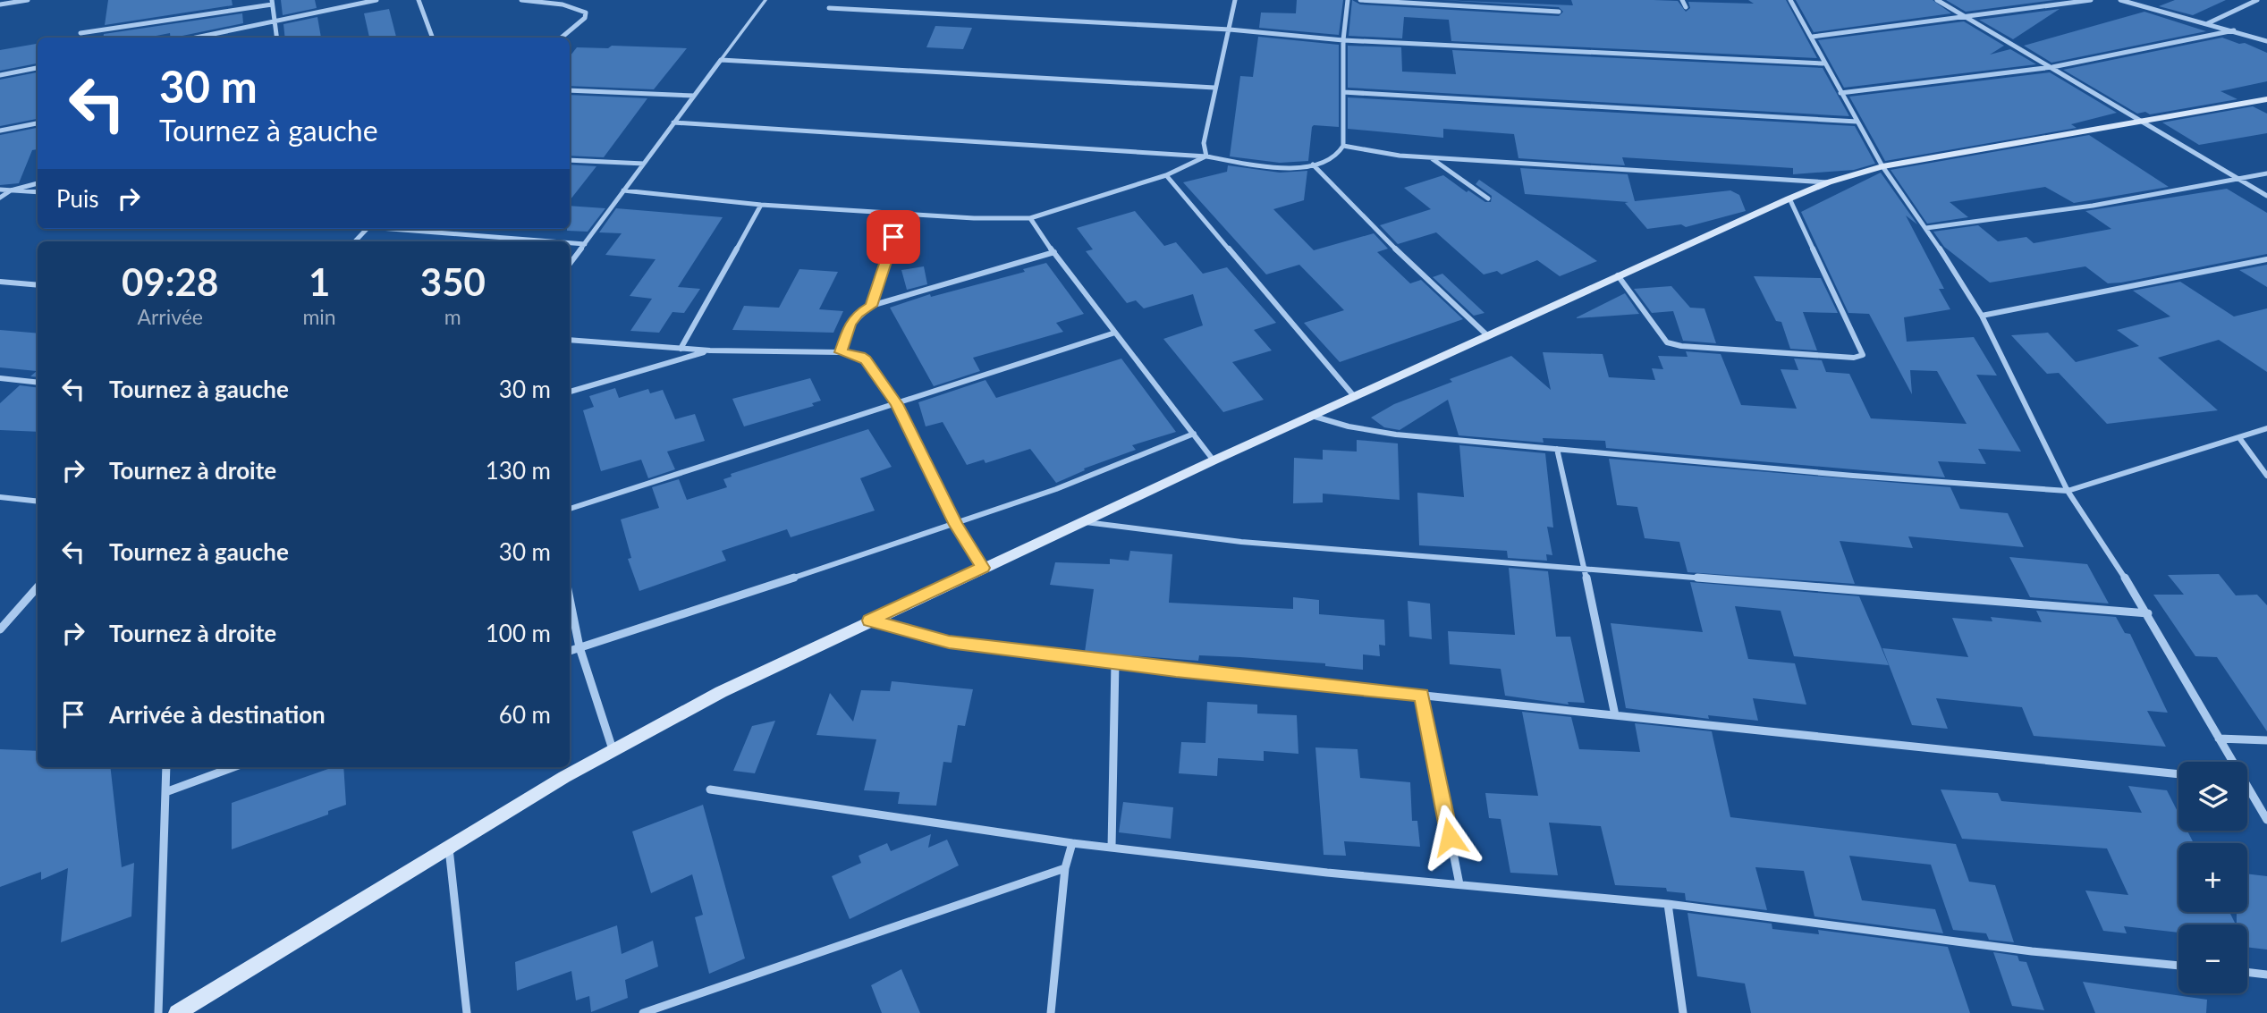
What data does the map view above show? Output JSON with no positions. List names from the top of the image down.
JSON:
{
  "page": {
    "turn": ["30 m", "Tournez à gauche"],
    "then": "Puis",
    "eta": [
      "09:28",
      "Arrivée",
      "1",
      "min",
      "350",
      "m"
    ],
    "list": [
      {
        "name": "Tournez à gauche",
        "value": "30 m"
      },
      {
        "name": "Tournez à droite",
        "value": "130 m"
      },
      {
        "name": "Tournez à gauche",
        "value": "30 m"
      },
      {
        "name": "Tournez à droite",
        "value": "100 m"
      },
      {
        "name": "Arrivée à destination",
        "value": "60 m"
      }
    ],
    "map_buttons": ["+", "−"]
  }
}
